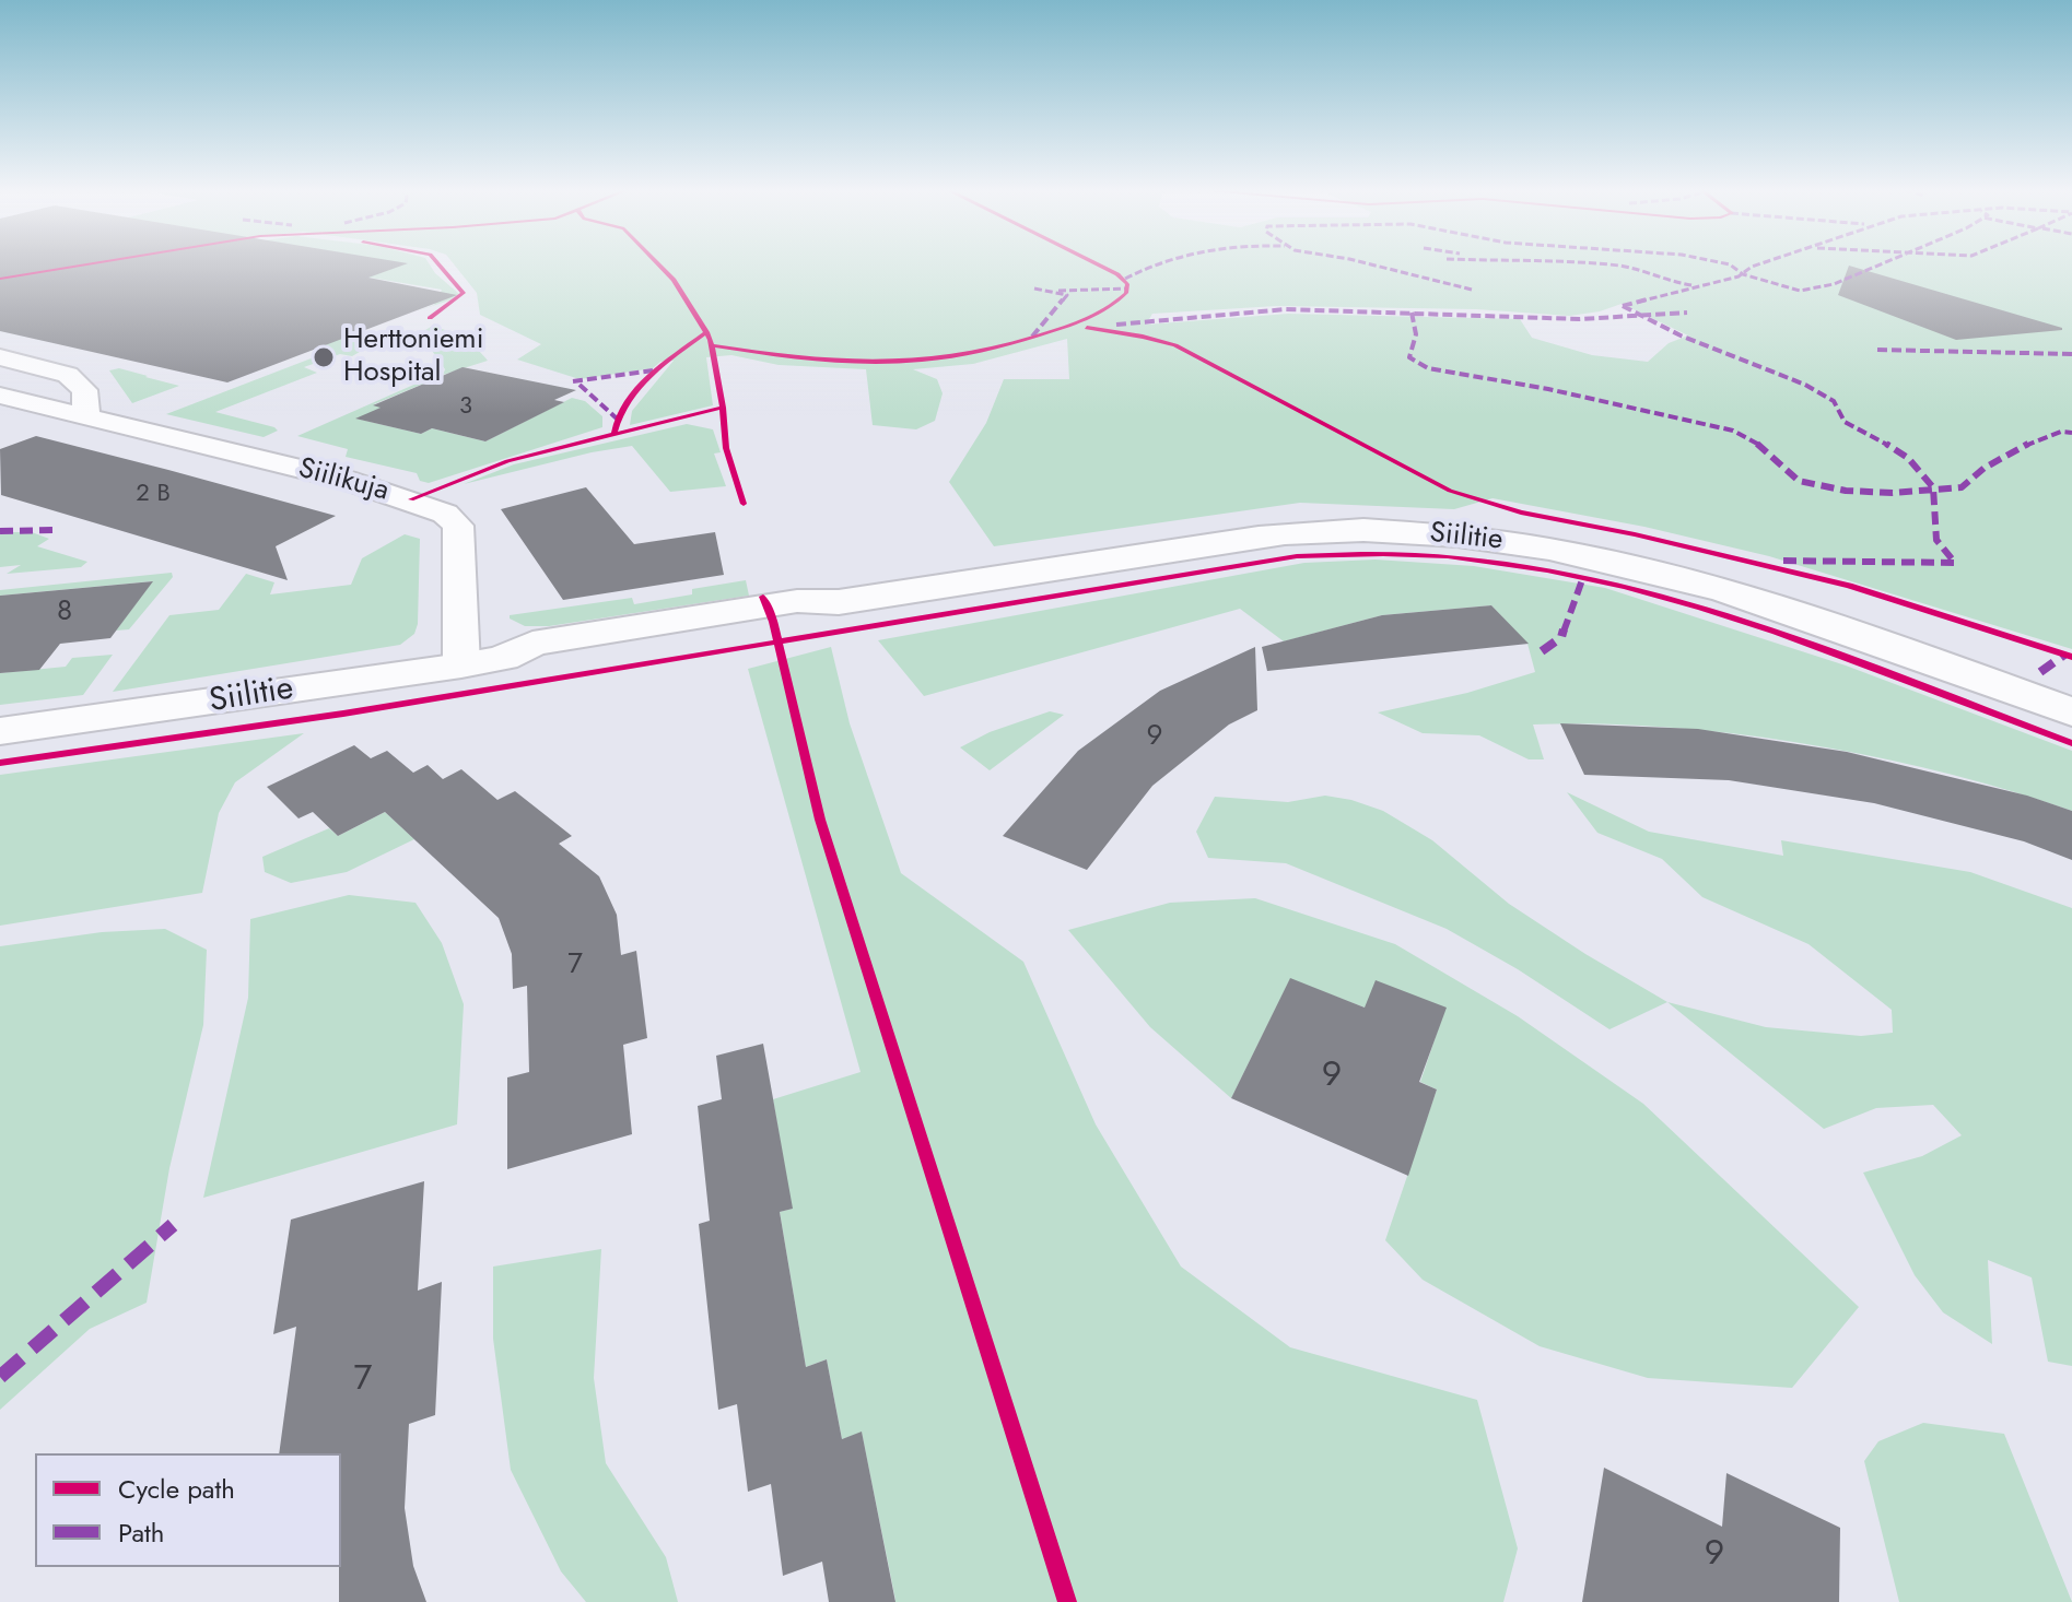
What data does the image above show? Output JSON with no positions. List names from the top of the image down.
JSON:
{
  "streets": {
    "street": ["Siilikuja", "Siilitie"]
  },
  "crossings": [
    ["Siilikuja", "Siilitie"]
  ],
  "places": ["Herttoniemi Hospital"],
  "house_numbers": [
    "3",
    "2 B",
    "8",
    "9",
    "7",
    "9",
    "7",
    "9"
  ],
  "legend": ["Cycle path", "Path"]
}
